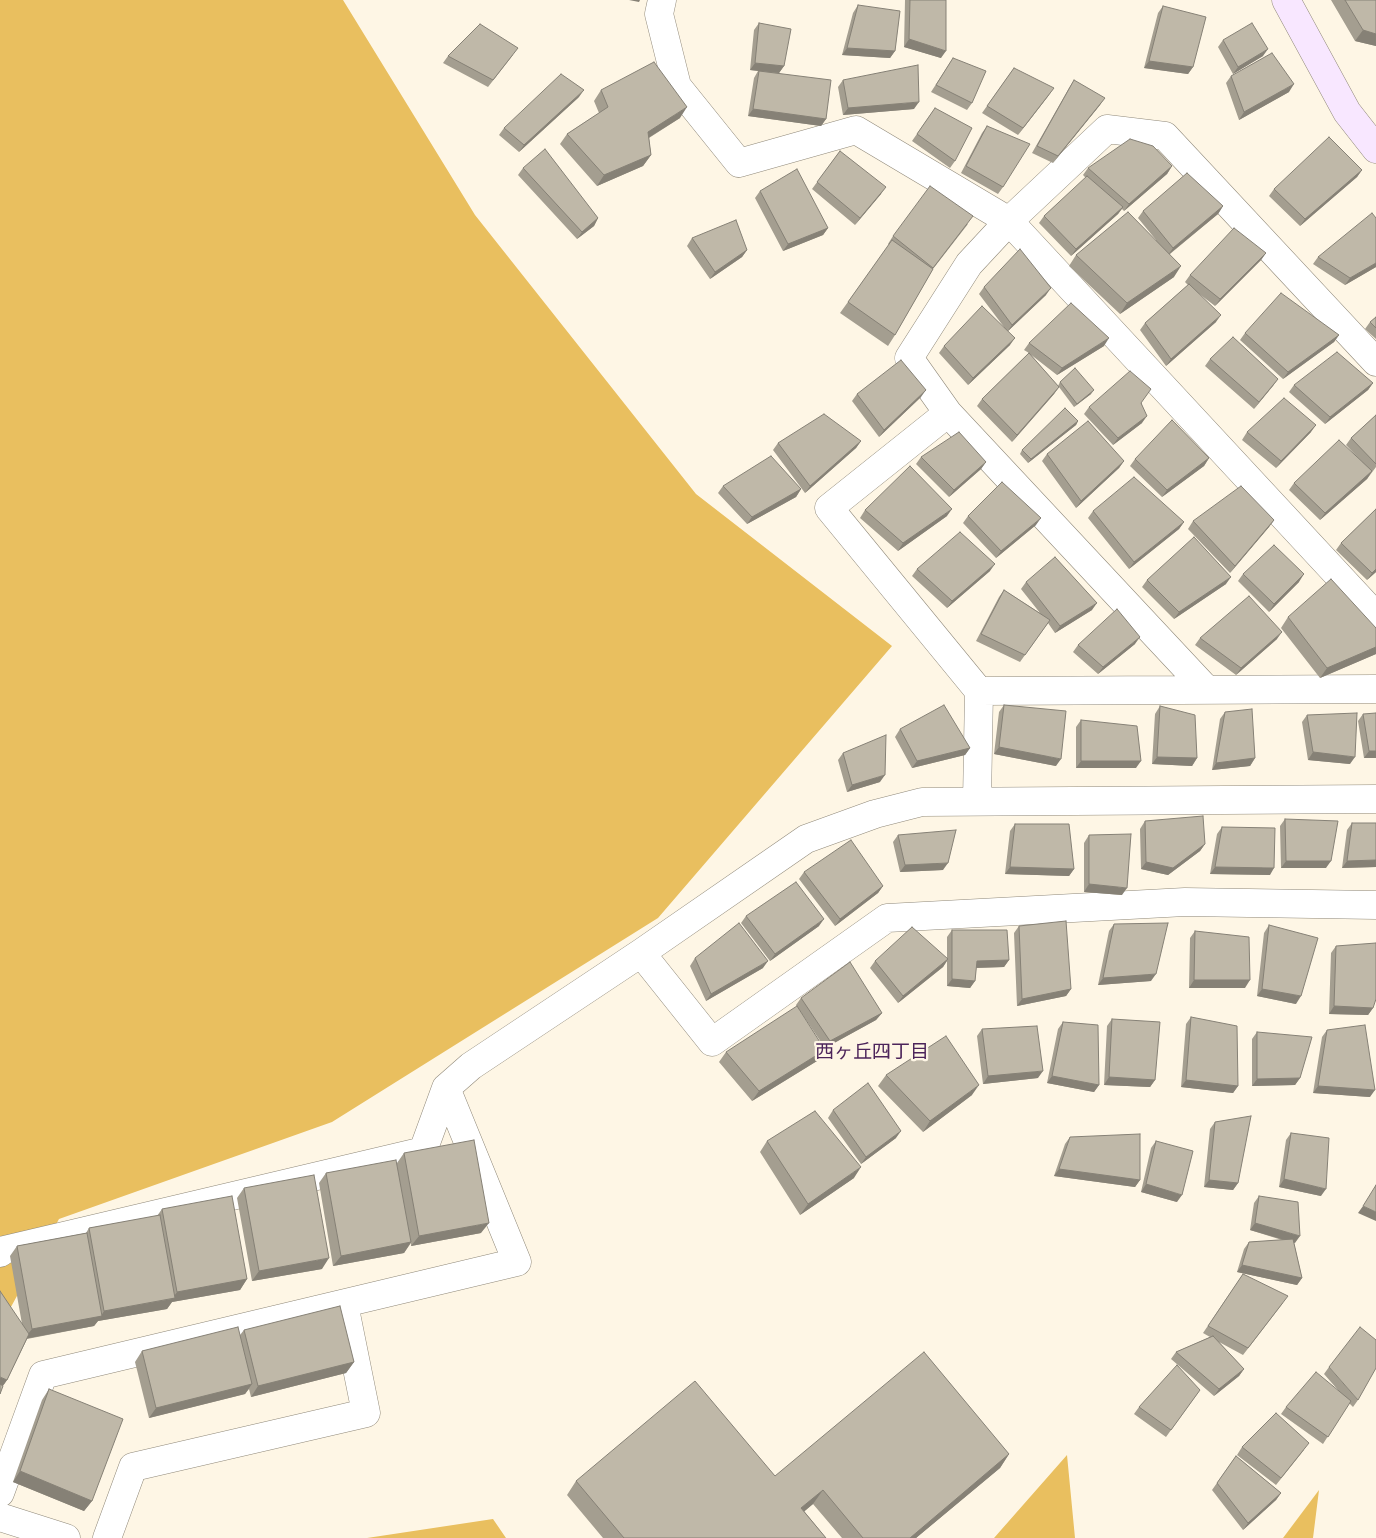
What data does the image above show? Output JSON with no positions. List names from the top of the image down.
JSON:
{
  "districts": ["西ヶ丘四丁目"]
}
